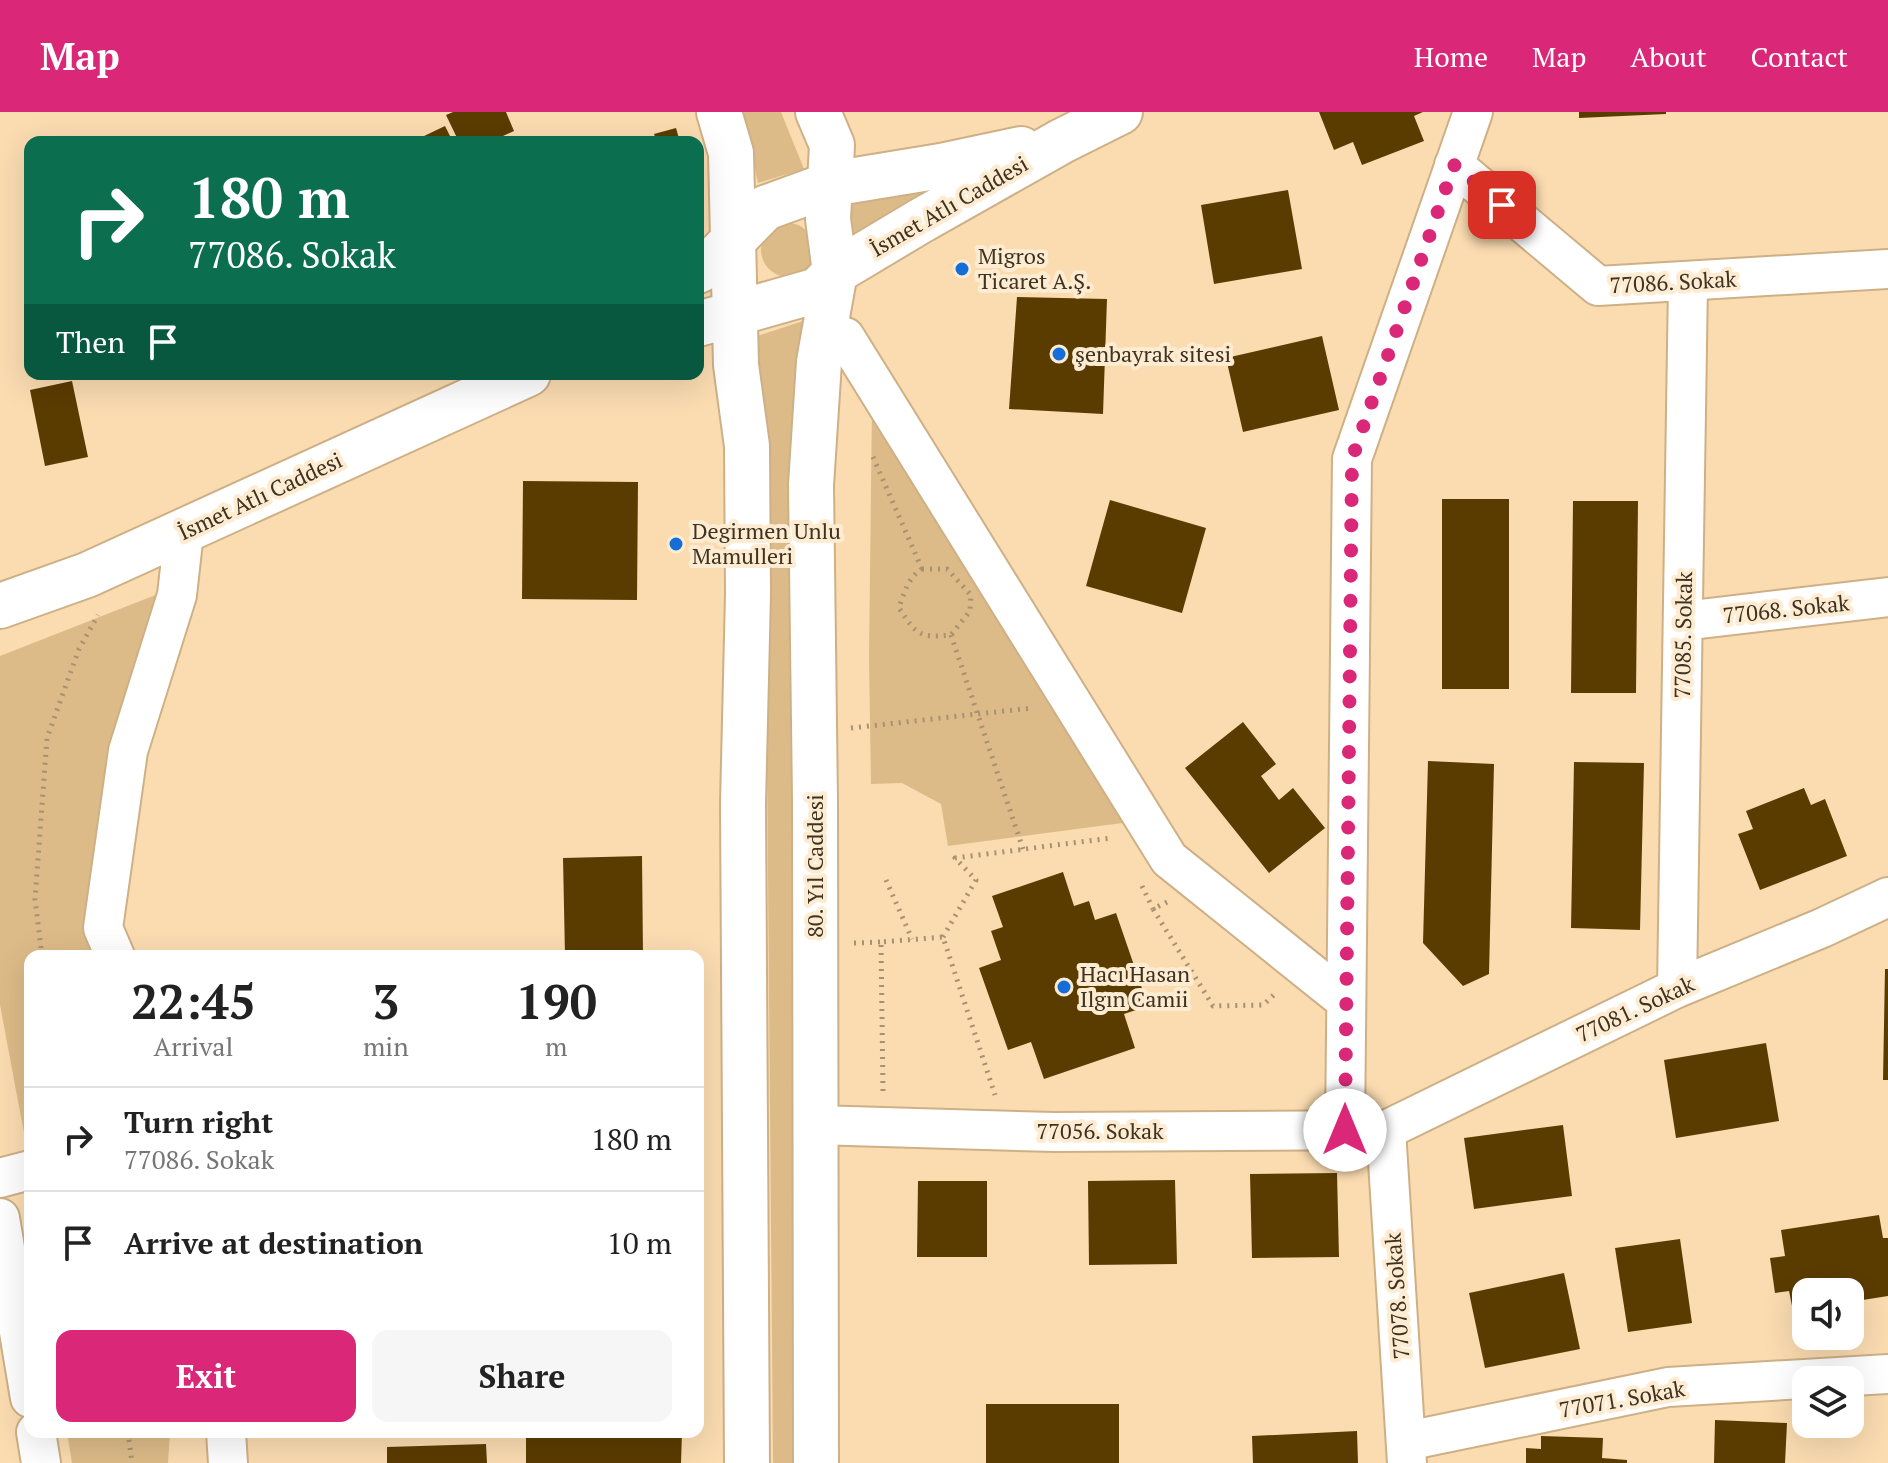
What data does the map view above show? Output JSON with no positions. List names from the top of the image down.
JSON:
{
  "streets": {
    "main road": ["İsmet Atlı Caddesi", "80. Yıl Caddesi"],
    "street": [
      "77086. Sokak",
      "77068. Sokak",
      "77085. Sokak",
      "77081. Sokak",
      "77056. Sokak",
      "77078. Sokak",
      "77071. Sokak"
    ]
  },
  "crossings": [
    ["İsmet Atlı Caddesi", "80. Yıl Caddesi"],
    ["77086. Sokak", "77085. Sokak"],
    ["77068. Sokak", "77085. Sokak"],
    ["77085. Sokak", "77081. Sokak"],
    ["80. Yıl Caddesi", "77056. Sokak"],
    ["77081. Sokak", "77056. Sokak"],
    ["77081. Sokak", "77078. Sokak"],
    ["77056. Sokak", "77078. Sokak"],
    ["77078. Sokak", "77071. Sokak"]
  ],
  "places": [
    "Migros Ticaret A.Ş.",
    "şenbayrak sitesi",
    "Degirmen Unlu Mamulleri",
    "Hacı Hasan Ilgın Camii"
  ],
  "page": {
    "header": "Map",
    "nav": [
      "Home",
      "Map",
      "About",
      "Contact"
    ],
    "turn": ["180 m", "77086. Sokak"],
    "then": "Then",
    "eta": [
      "22:45",
      "Arrival",
      "3",
      "min",
      "190",
      "m"
    ],
    "list": [
      {
        "name": "Turn right",
        "note": "77086. Sokak",
        "value": "180 m"
      },
      {
        "name": "Arrive at destination",
        "value": "10 m"
      }
    ],
    "buttons": ["Exit", "Share"]
  }
}
